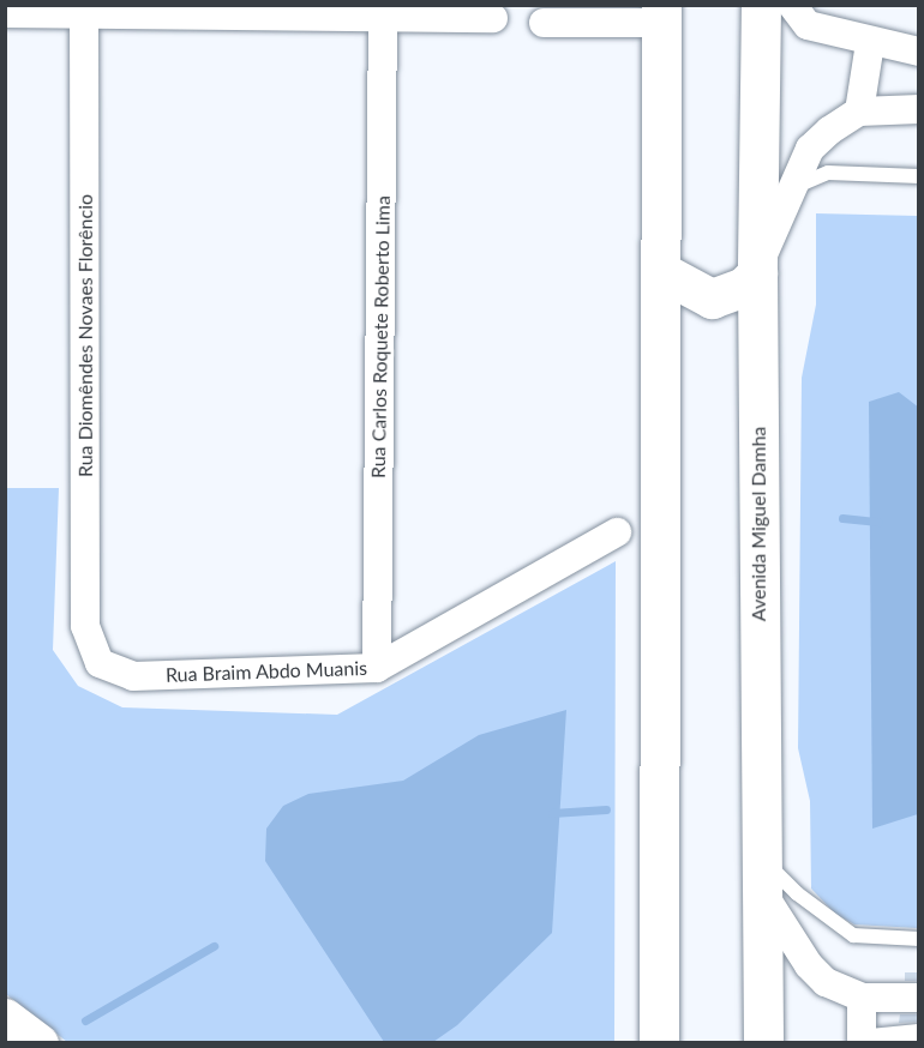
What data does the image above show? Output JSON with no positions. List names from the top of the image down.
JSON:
{
  "streets": {
    "main road": ["Avenida Miguel Damha"],
    "street": ["Rua Diomêndes Novaes Florêncio", "Rua Carlos Roquete Roberto Lima", "Rua Braim Abdo Muanis"]
  },
  "crossings": [
    ["Rua Diomêndes Novaes Florêncio", "Rua Braim Abdo Muanis"],
    ["Rua Carlos Roquete Roberto Lima", "Rua Braim Abdo Muanis"]
  ]
}
